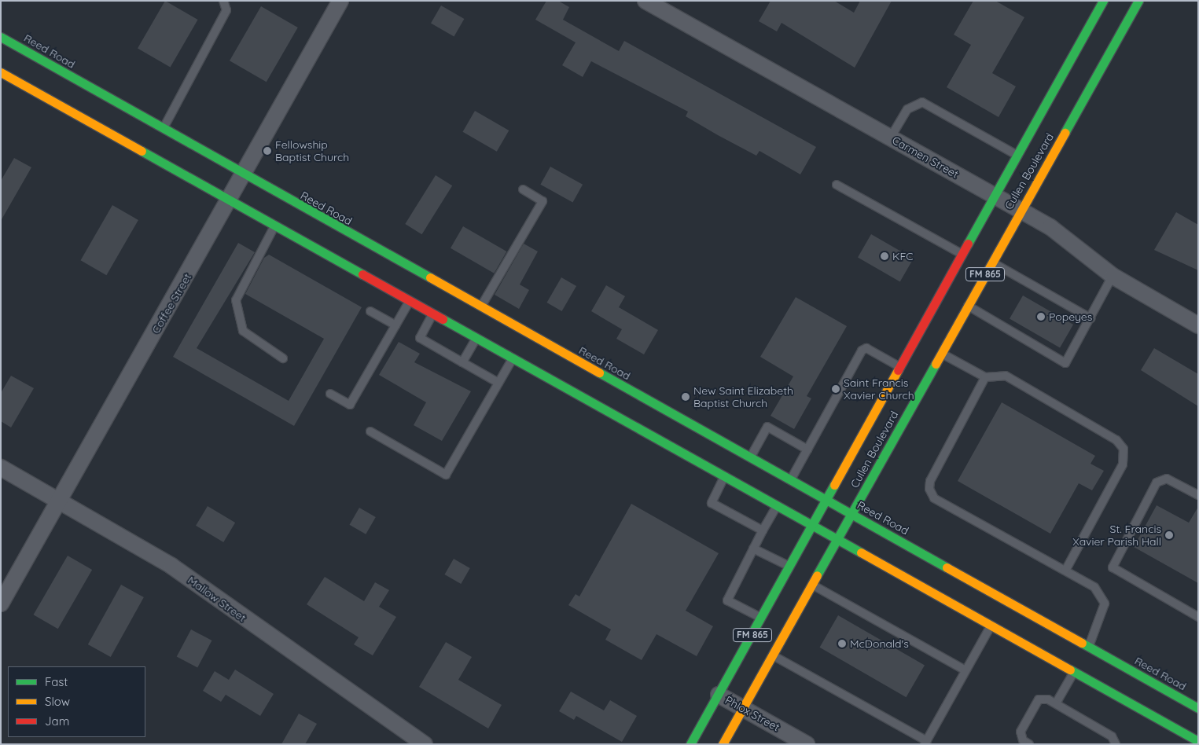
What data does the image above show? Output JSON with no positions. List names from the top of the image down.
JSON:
{
  "streets": {
    "street": [
      "Reed Road",
      "Carmen Street",
      "Cullen Boulevard",
      "FM 865",
      "Coffee Street",
      "Mallow Street",
      "Phlox Street"
    ]
  },
  "crossings": [
    ["Reed Road", "Cullen Boulevard"],
    ["Reed Road", "Coffee Street"],
    ["Carmen Street", "Cullen Boulevard"],
    ["Cullen Boulevard", "Phlox Street"],
    ["Coffee Street", "Mallow Street"]
  ],
  "places": [
    "Fellowship Baptist Church",
    "KFC",
    "Popeyes",
    "Saint Francis Xavier Church",
    "New Saint Elizabeth Baptist Church",
    "St. Francis Xavier Parish Hall",
    "McDonald's"
  ],
  "legend": ["Fast", "Slow", "Jam"]
}
